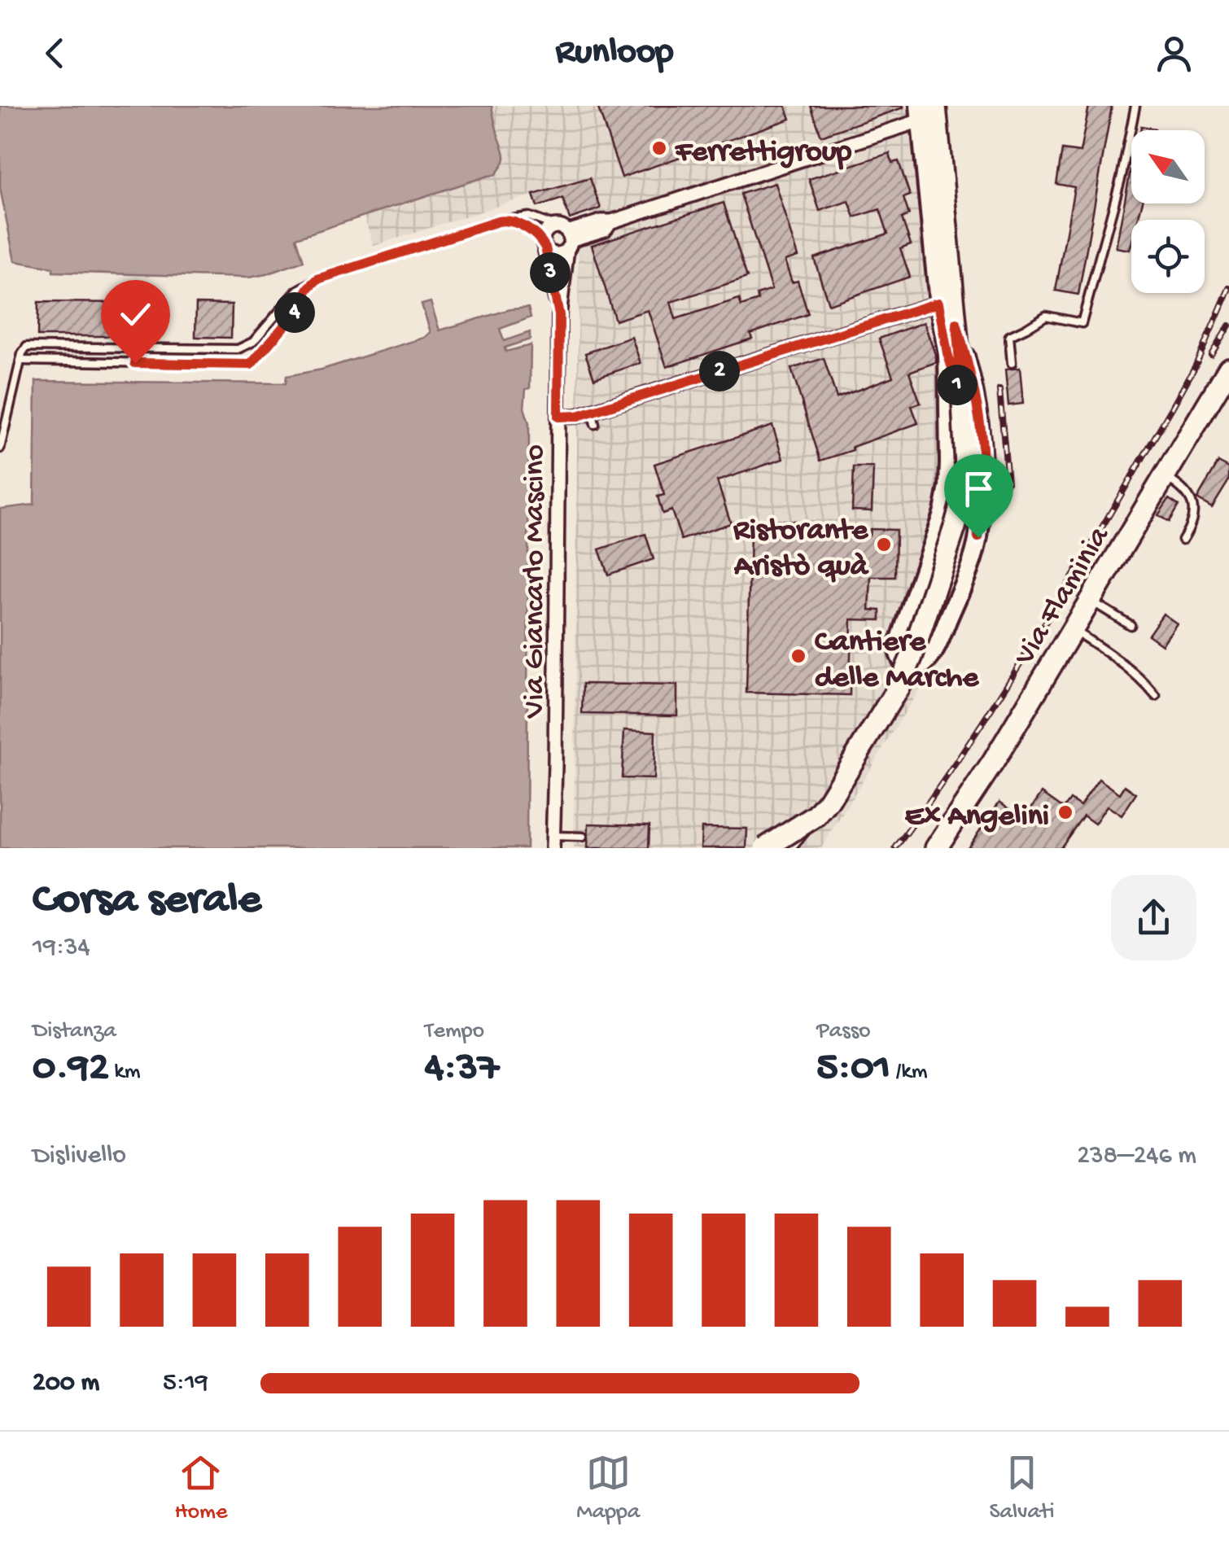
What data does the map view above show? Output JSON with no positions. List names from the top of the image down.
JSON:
{
  "streets": {
    "main road": ["Via Flaminia"],
    "street": ["Via Giancarlo Mascino"]
  },
  "places": [
    "Ferrettigroup",
    "Ristorante Aristò quà",
    "Cantiere delle Marche",
    "Ex Angelini"
  ],
  "north": "top left",
  "page": {
    "header": "Runloop",
    "pins": [
      "3",
      "4",
      "2",
      "1"
    ],
    "heading": ["Corsa serale", "19:34"],
    "stats": [
      ["Distanza", "0.92 km"],
      ["Tempo", "4:37"],
      ["Passo", "5:01 /km"]
    ],
    "chart": ["Dislivello", "238–246 m"],
    "list": [
      {
        "name": "200 m",
        "note": "5:19"
      }
    ],
    "tabs": ["Home", "Mappa", "Salvati"]
  }
}
